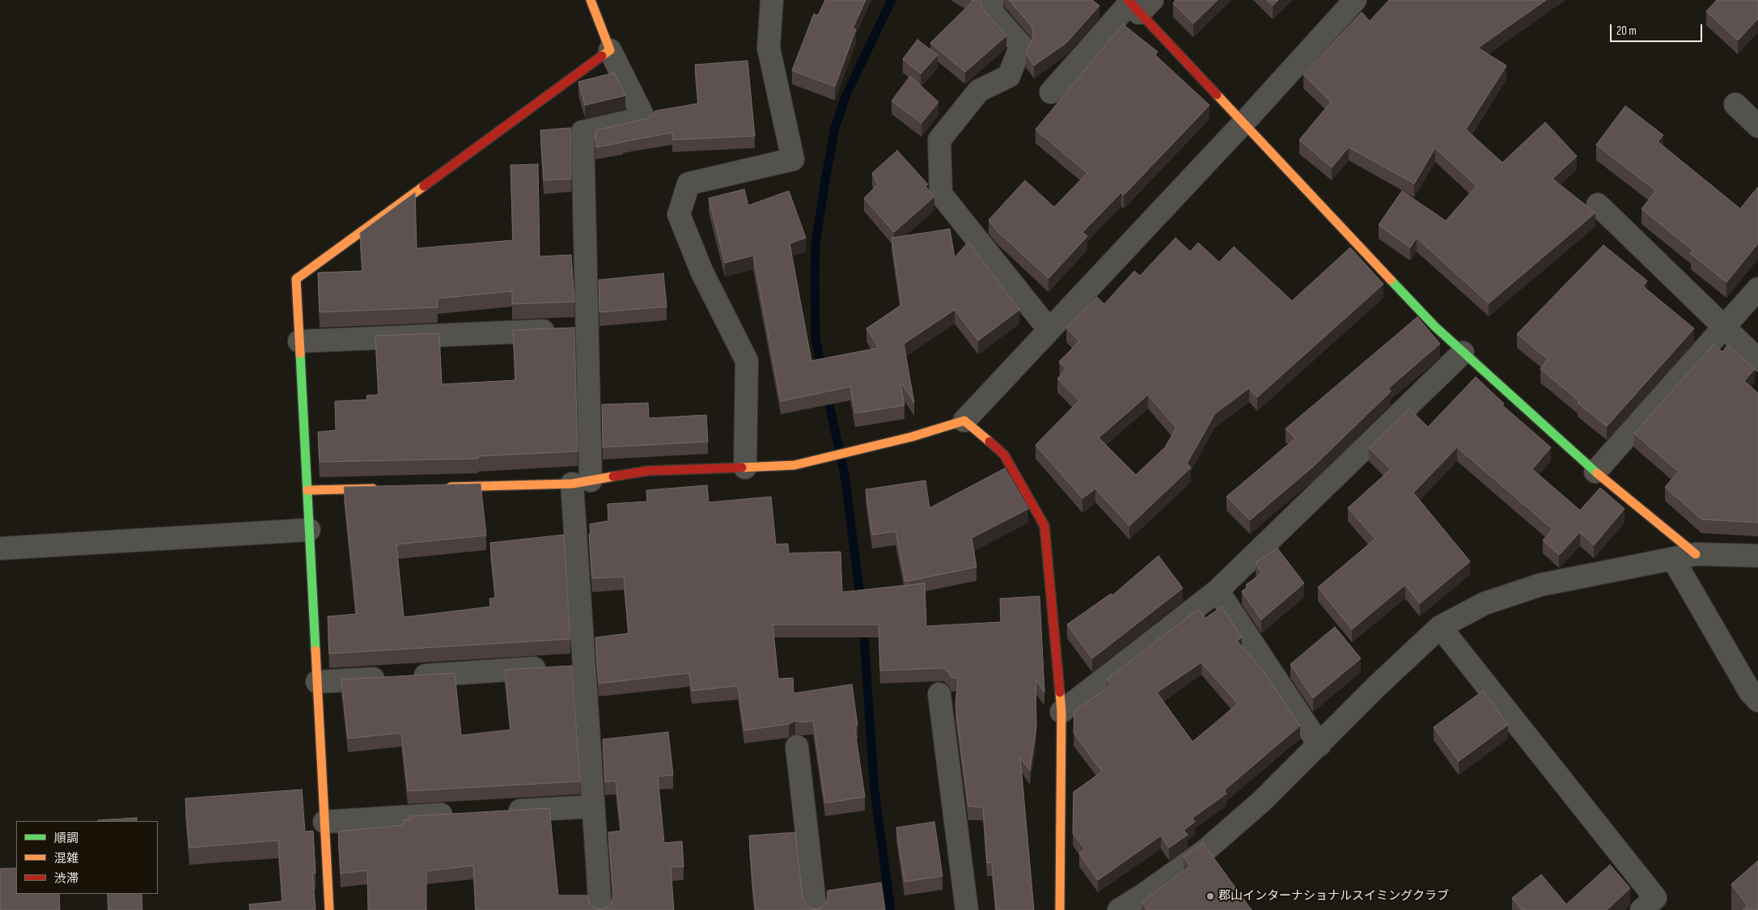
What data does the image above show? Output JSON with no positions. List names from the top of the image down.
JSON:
{
  "places": ["郡山インターナショナルスイミングクラブ"],
  "legend": ["順調", "混雑", "渋滞"],
  "scale_bar": "20 m"
}
